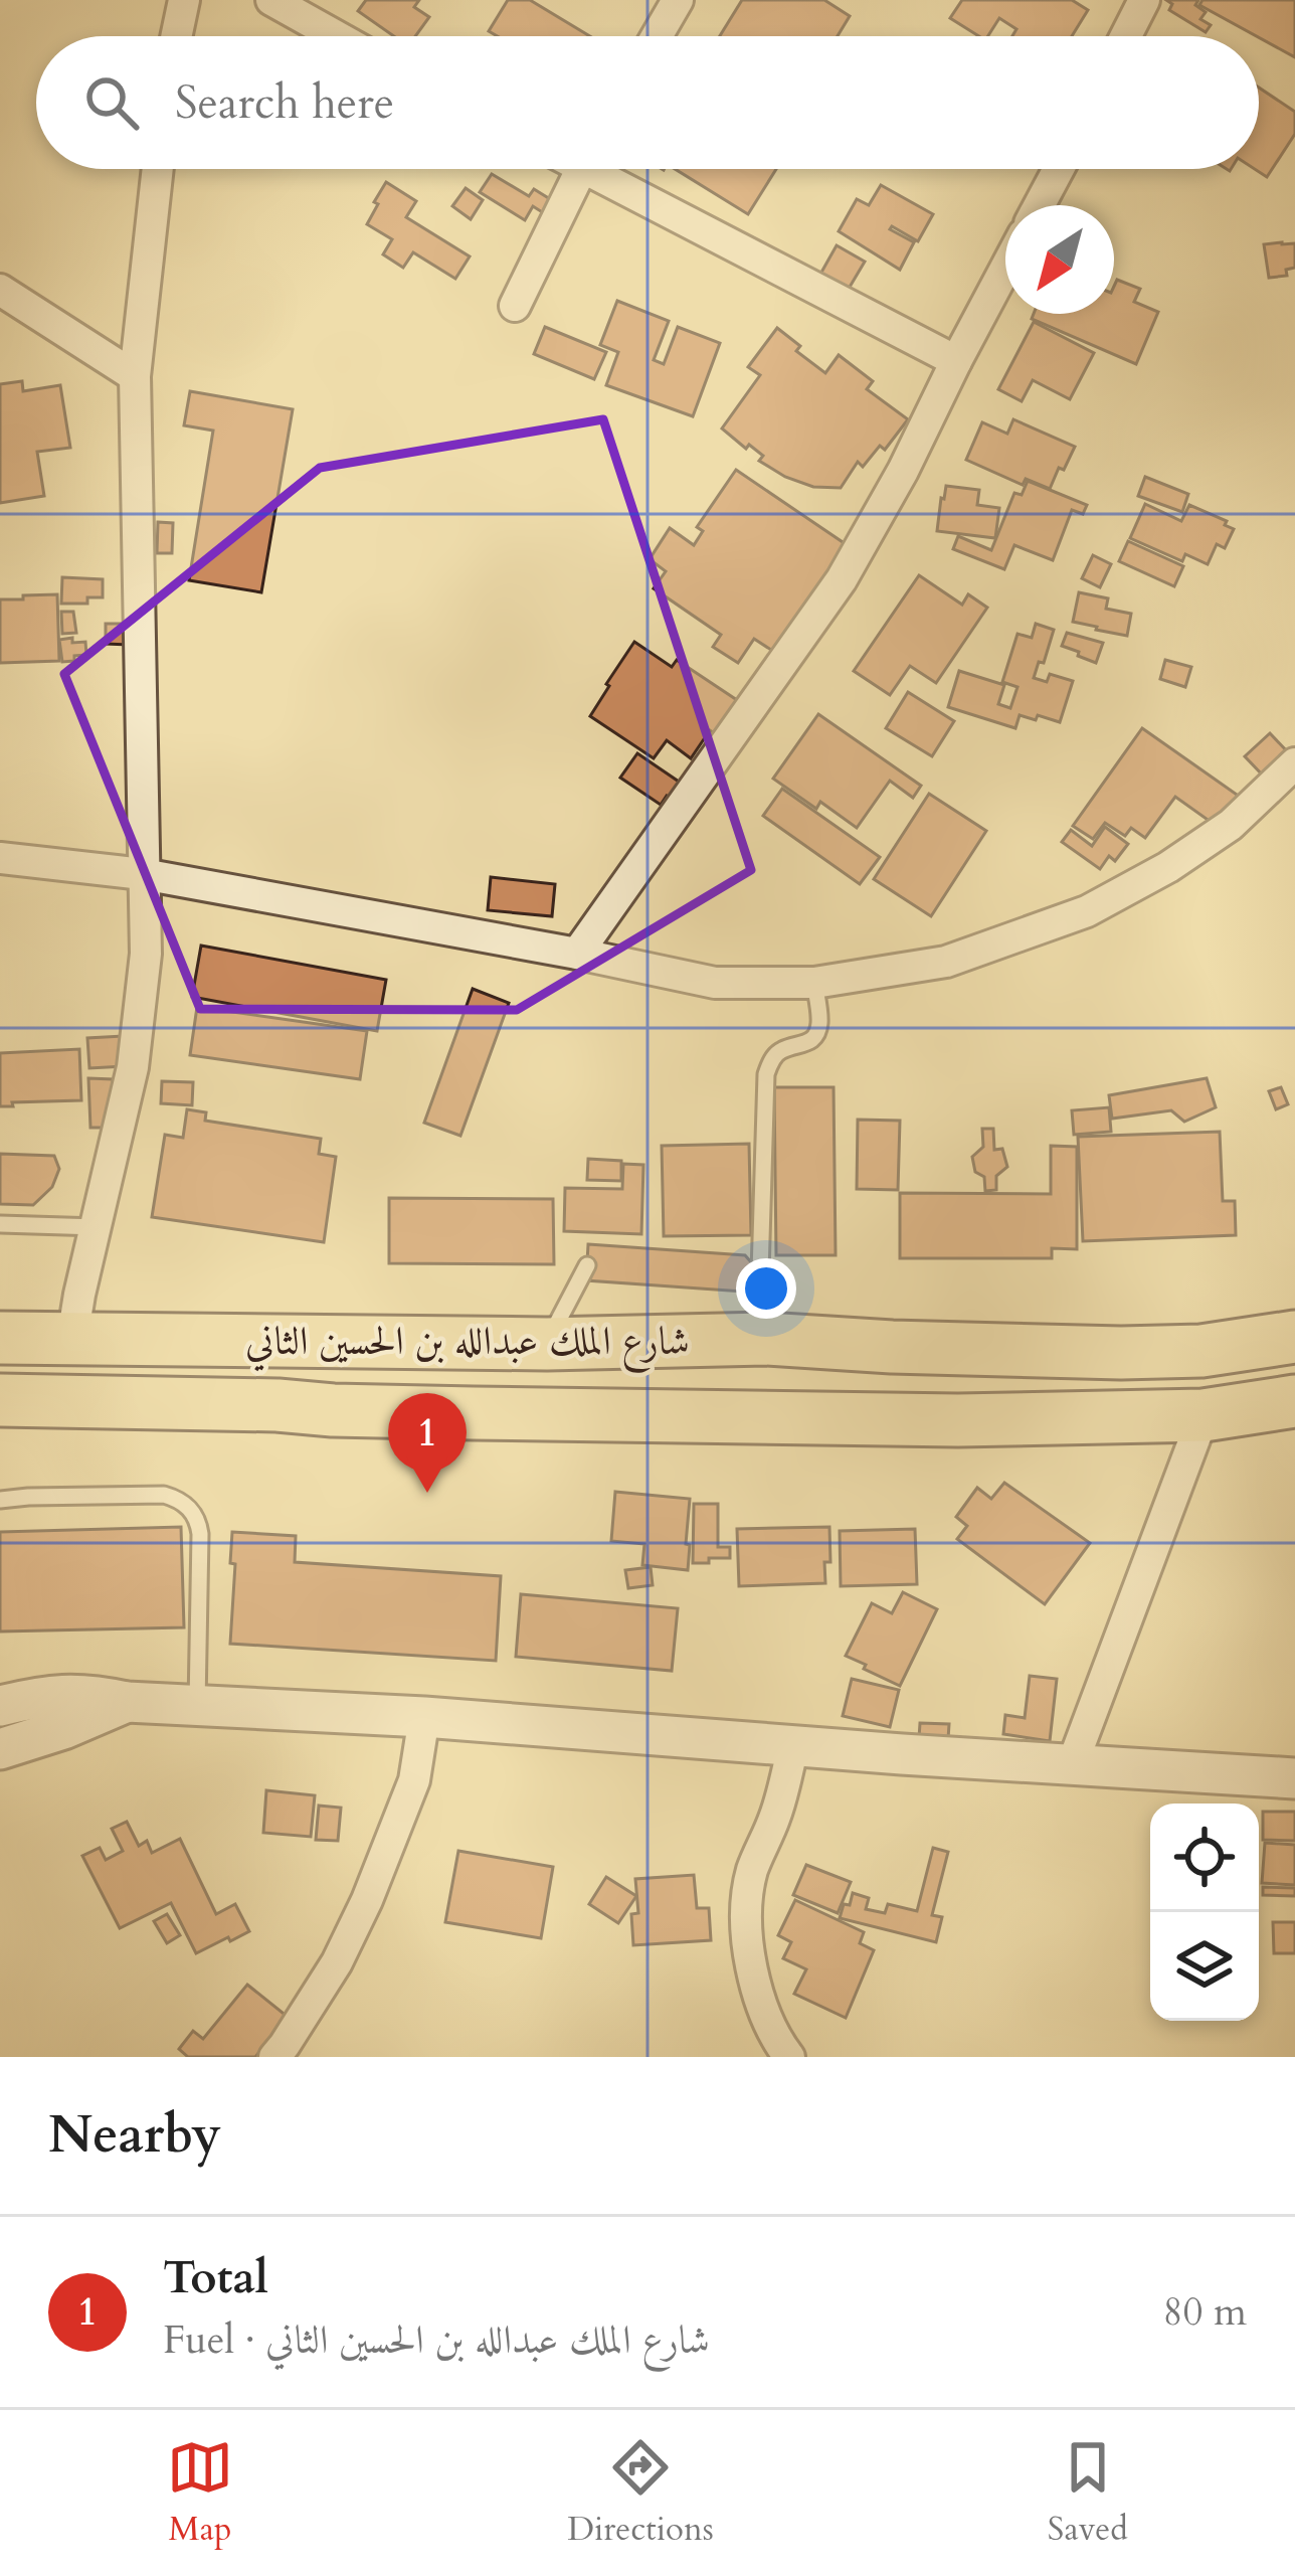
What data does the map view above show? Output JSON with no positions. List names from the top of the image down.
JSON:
{
  "streets": {
    "highway": ["شارع الملك عبدالله بن الحسين الثاني"]
  },
  "north": "bottom left",
  "page": {
    "search": "Search here",
    "pins": "1",
    "heading": "Nearby",
    "list": [
      {
        "mark": "1",
        "name": "Total",
        "note": "Fuel · شارع الملك عبدالله بن الحسين الثاني",
        "value": "80 m"
      }
    ],
    "nav": ["Map", "Directions", "Saved"]
  }
}
